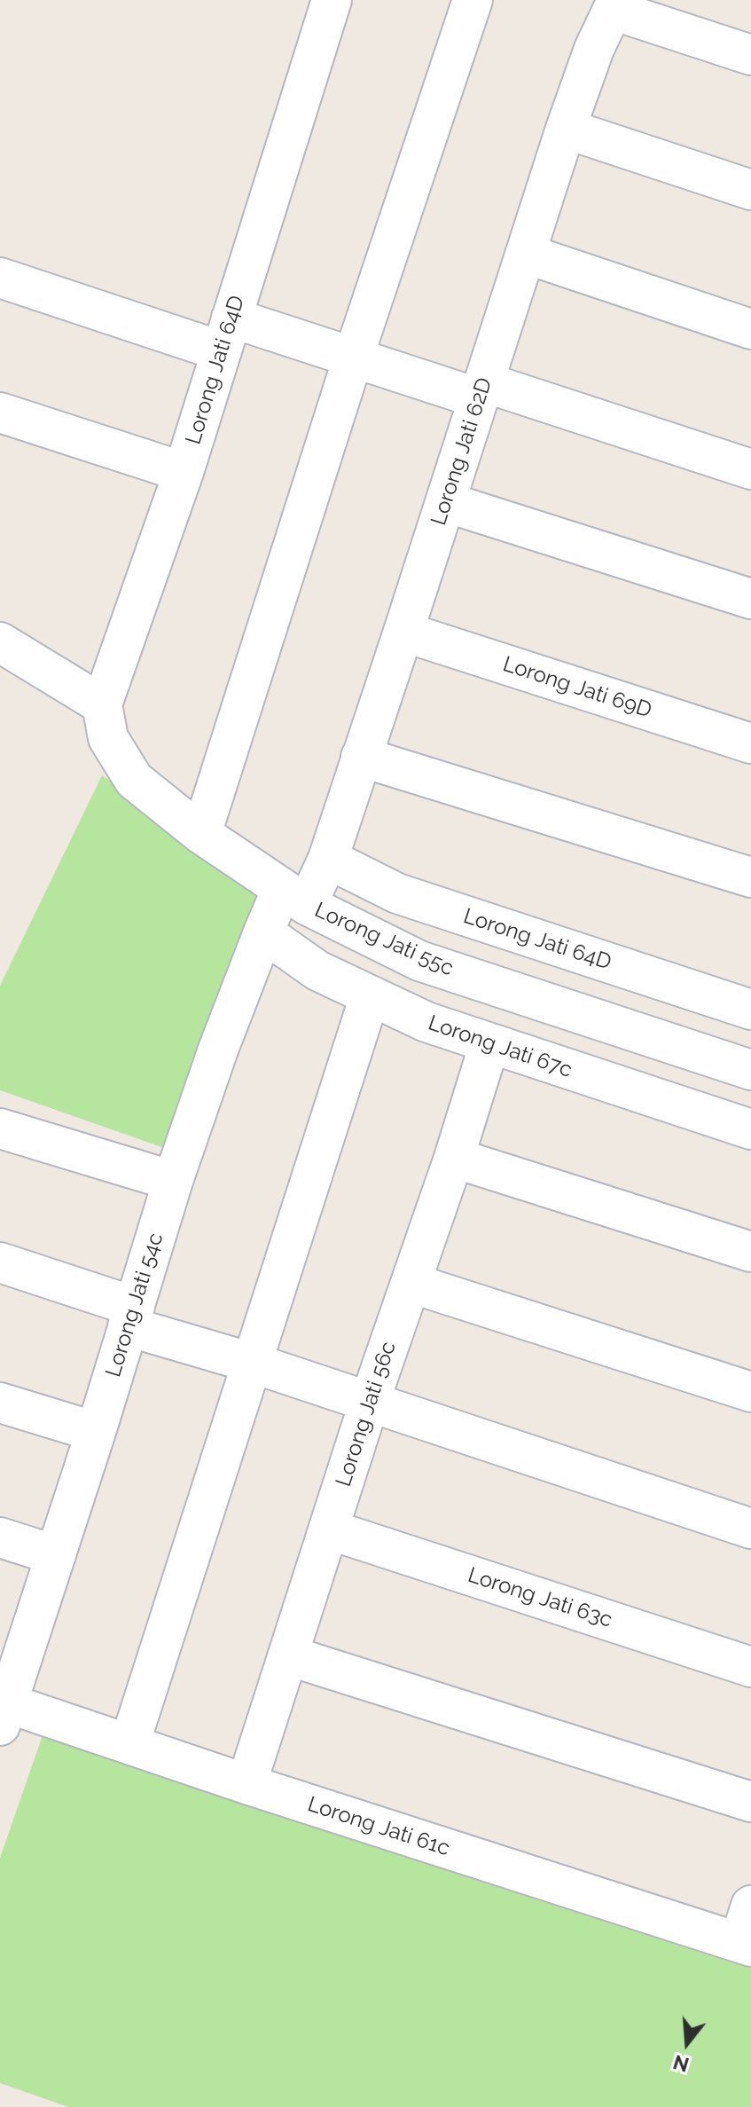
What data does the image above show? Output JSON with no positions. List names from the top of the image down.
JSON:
{
  "streets": {
    "street": [
      "Lorong Jati 64D",
      "Lorong Jati 62D",
      "Lorong Jati 69D",
      "Lorong Jati 55c",
      "Lorong Jati 67c",
      "Lorong Jati 54c",
      "Lorong Jati 56c",
      "Lorong Jati 63c",
      "Lorong Jati 61c"
    ]
  },
  "crossings": [
    ["Lorong Jati 64D", "Lorong Jati 62D"],
    ["Lorong Jati 64D", "Lorong Jati 55c"],
    ["Lorong Jati 62D", "Lorong Jati 69D"],
    ["Lorong Jati 62D", "Lorong Jati 55c"],
    ["Lorong Jati 62D", "Lorong Jati 54c"],
    ["Lorong Jati 55c", "Lorong Jati 54c"],
    ["Lorong Jati 67c", "Lorong Jati 54c"],
    ["Lorong Jati 67c", "Lorong Jati 56c"],
    ["Lorong Jati 54c", "Lorong Jati 61c"],
    ["Lorong Jati 56c", "Lorong Jati 63c"],
    ["Lorong Jati 56c", "Lorong Jati 61c"]
  ],
  "north": "bottom"
}
